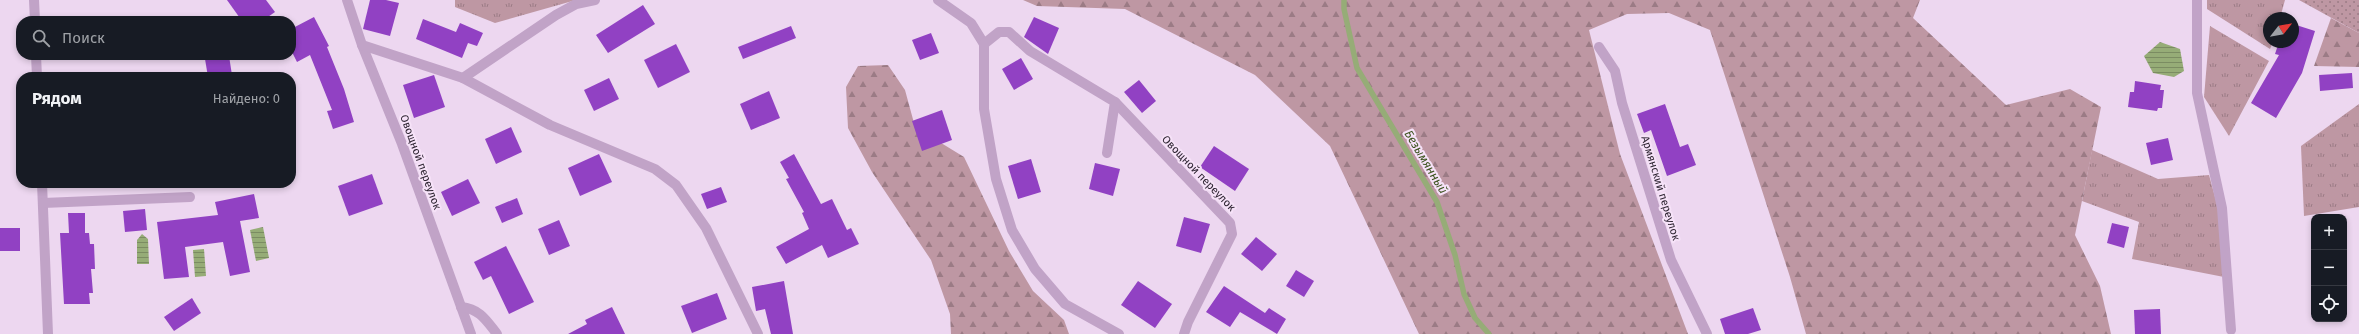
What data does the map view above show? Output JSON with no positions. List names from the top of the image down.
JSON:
{
  "streets": {
    "street": ["Овощной переулок", "Армянский переулок"]
  },
  "water": ["Безымянный"],
  "north": "top right",
  "page": {
    "search": "Поиск",
    "heading": ["Рядом", "Найдено: 0"],
    "map_buttons": ["+", "−"]
  }
}
